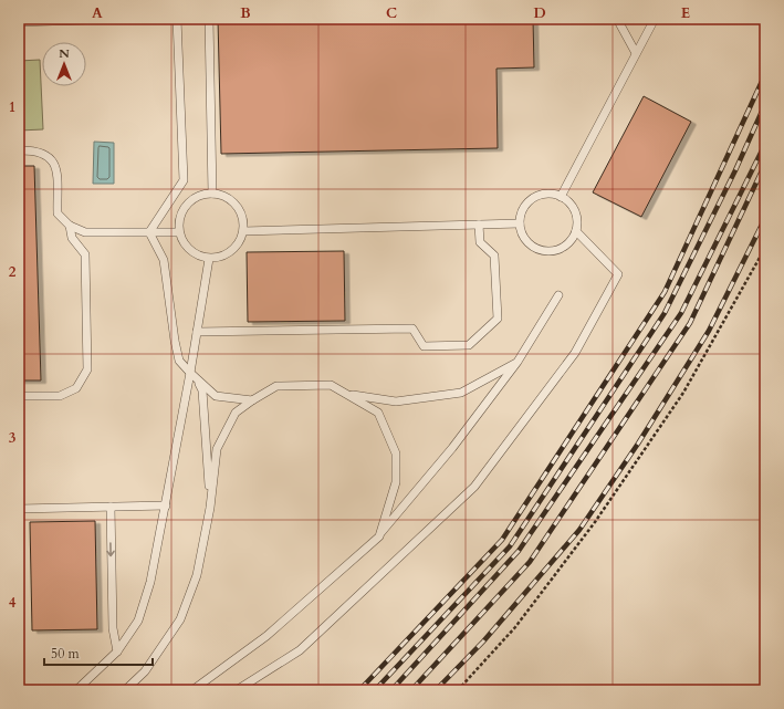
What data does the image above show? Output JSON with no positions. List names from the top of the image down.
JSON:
{
  "scale_bar": "50 m",
  "north": "top",
  "grid": {
    "columns": [
      "A",
      "B",
      "C",
      "D",
      "E"
    ],
    "rows": [
      "1",
      "2",
      "3",
      "4"
    ]
  }
}
